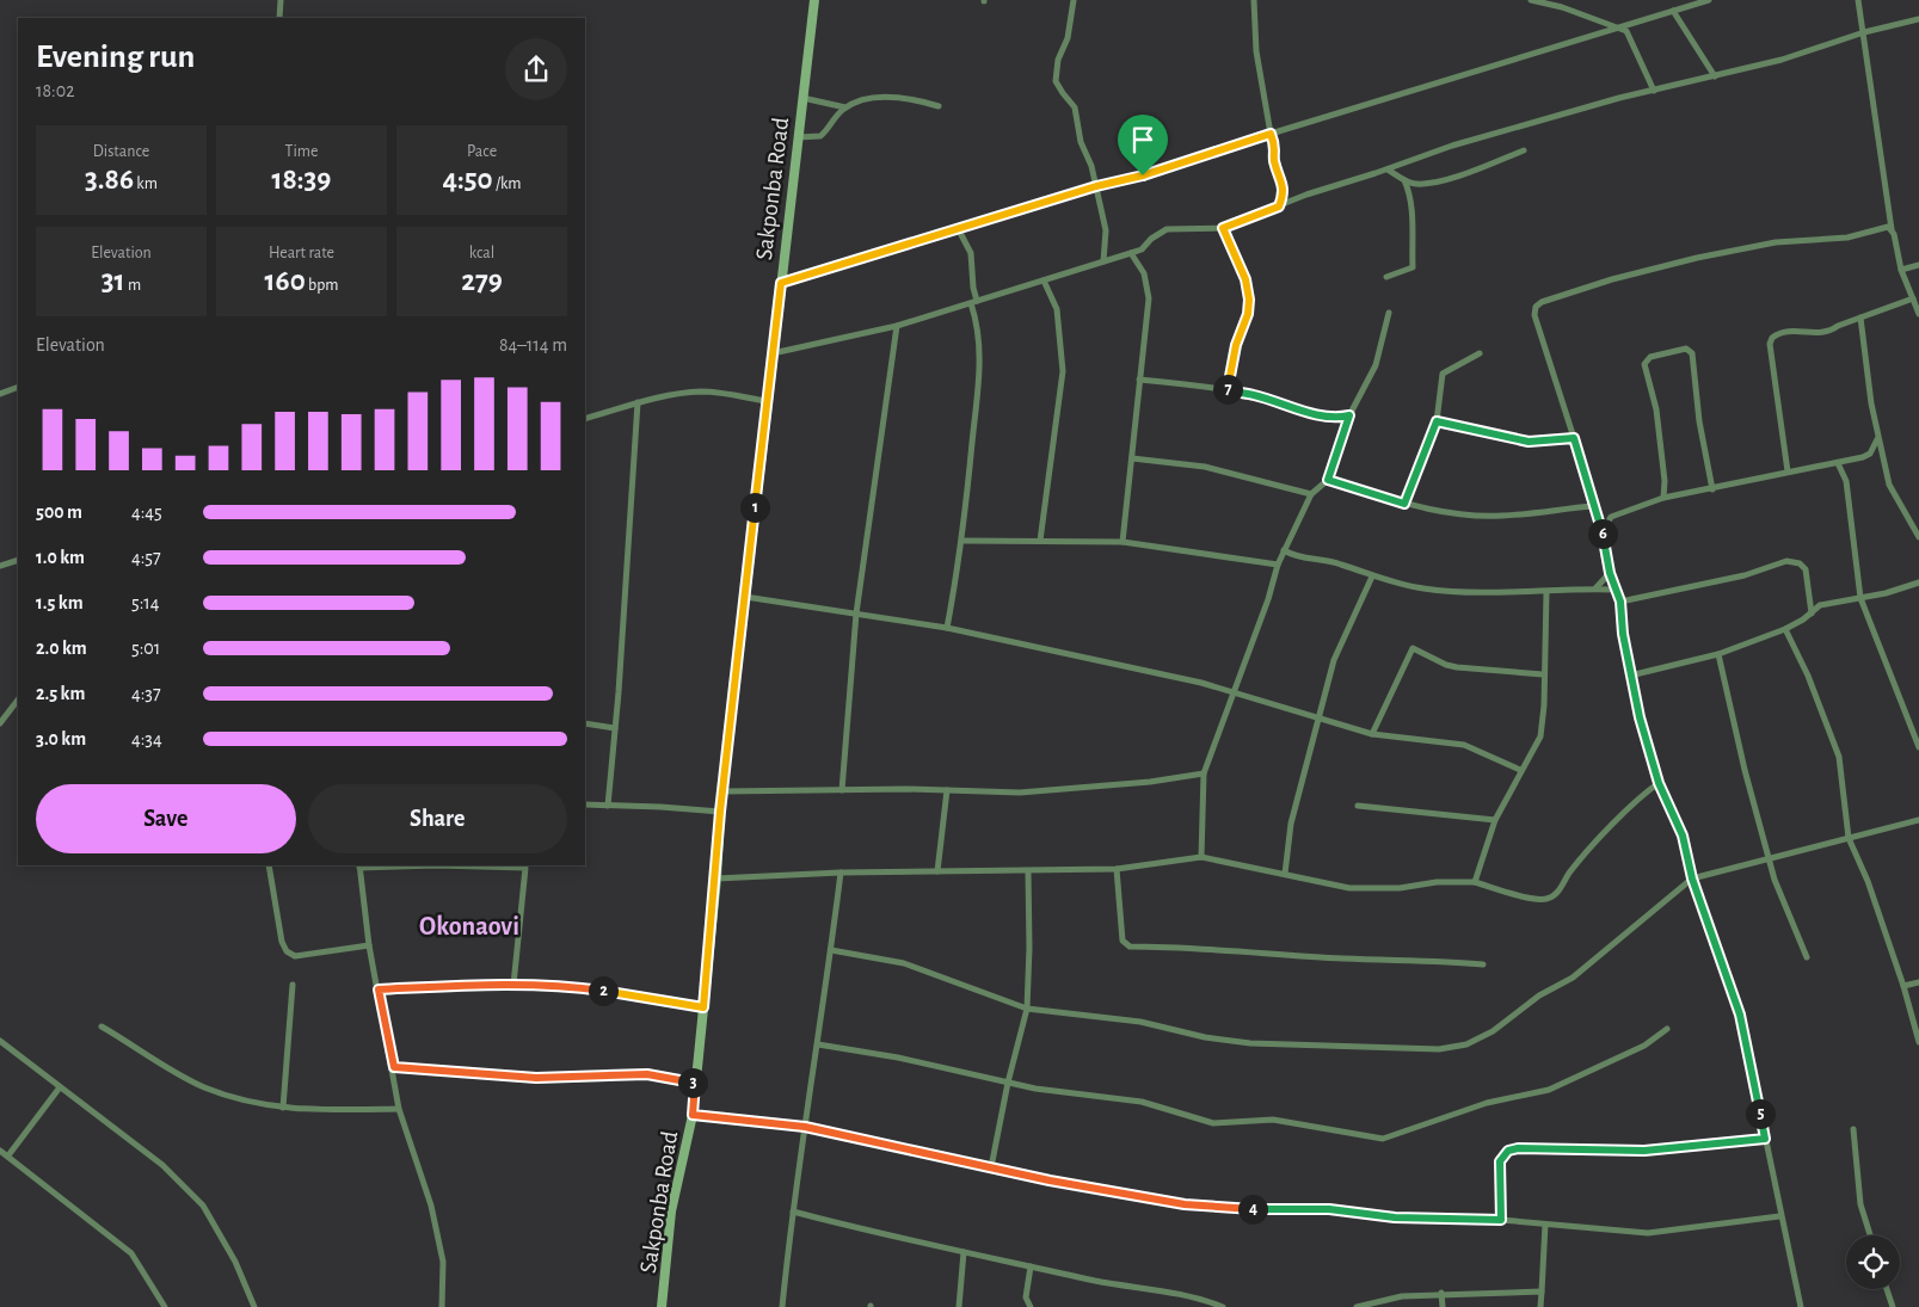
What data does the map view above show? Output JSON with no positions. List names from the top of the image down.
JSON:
{
  "streets": {
    "main road": ["Sakponba Road"]
  },
  "districts": ["Okonaovi"],
  "page": {
    "heading": ["Evening run", "18:02"],
    "stats": [
      ["Distance", "3.86 km"],
      ["Time", "18:39"],
      ["Pace", "4:50 /km"],
      ["Elevation", "31 m"],
      ["Heart rate", "160 bpm"],
      ["kcal", "279"]
    ],
    "chart": ["Elevation", "84–114 m"],
    "pins": [
      "7",
      "1",
      "6",
      "2",
      "3",
      "5",
      "4"
    ],
    "list": [
      {
        "name": "500 m",
        "note": "4:45"
      },
      {
        "name": "1.0 km",
        "note": "4:57"
      },
      {
        "name": "1.5 km",
        "note": "5:14"
      },
      {
        "name": "2.0 km",
        "note": "5:01"
      },
      {
        "name": "2.5 km",
        "note": "4:37"
      },
      {
        "name": "3.0 km",
        "note": "4:34"
      }
    ],
    "buttons": ["Save", "Share"]
  }
}
